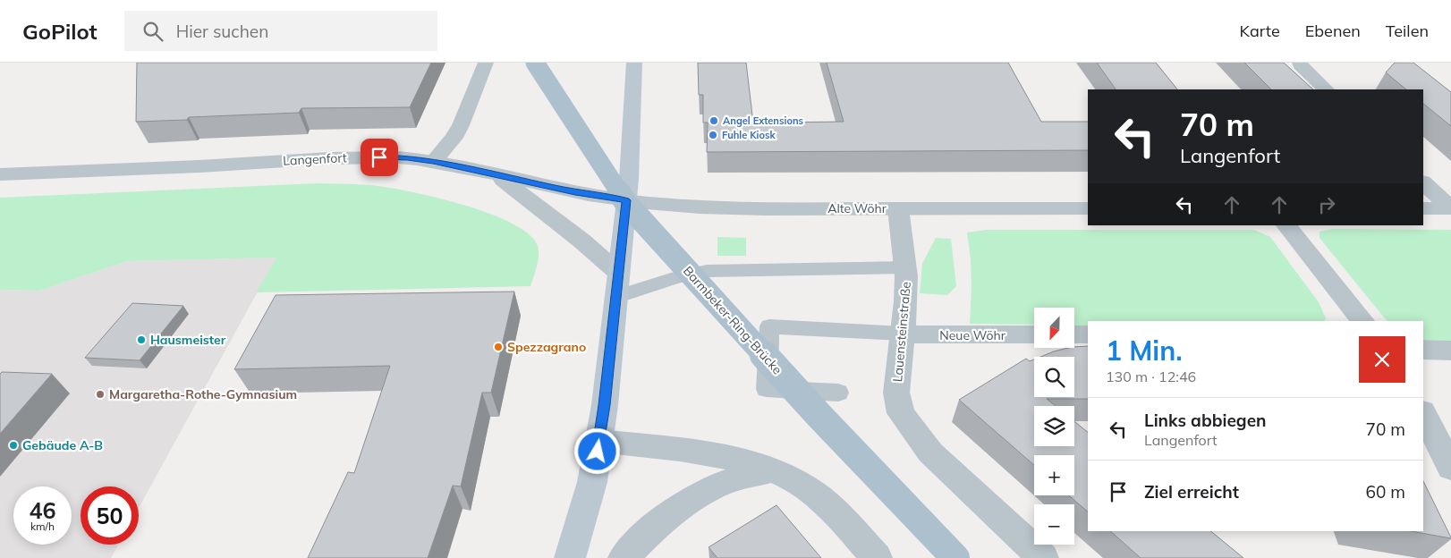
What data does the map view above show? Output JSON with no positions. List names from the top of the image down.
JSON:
{
  "streets": {
    "main road": ["Barmbeker-Ring-Brücke"],
    "street": [
      "Langenfort",
      "Alte Wöhr",
      "Lauensteinstraße",
      "Neue Wöhr"
    ]
  },
  "crossings": [
    ["Langenfort", "Alte Wöhr"],
    ["Alte Wöhr", "Lauensteinstraße"],
    ["Lauensteinstraße", "Neue Wöhr"]
  ],
  "places": [
    "Angel Extensions",
    "Fuhle Kiosk",
    "Hausmeister",
    "Spezzagrano",
    "Margaretha-Rothe-Gymnasium",
    "Gebäude A-B"
  ],
  "north": "bottom",
  "page": {
    "header": "GoPilot",
    "search": "Hier suchen",
    "nav": ["Karte", "Ebenen", "Teilen"],
    "turn": ["70 m", "Langenfort"],
    "map_buttons": ["+", "−"],
    "heading": ["1 Min.", "130 m · 12:46"],
    "list": [
      {
        "name": "Links abbiegen",
        "note": "Langenfort",
        "value": "70 m"
      },
      {
        "name": "Ziel erreicht",
        "value": "60 m"
      }
    ],
    "speed": "46 km/h",
    "limit": "50"
  }
}
